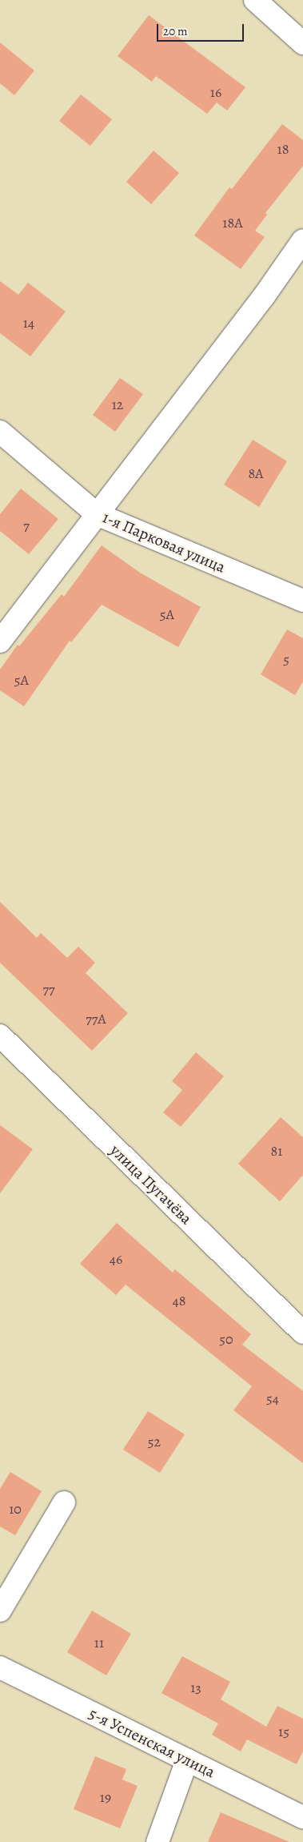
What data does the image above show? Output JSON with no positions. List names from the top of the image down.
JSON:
{
  "streets": {
    "street": ["1-я Парковая улица", "улица Пугачёва", "5-я Успенская улица"]
  },
  "house_numbers": [
    "16",
    "18",
    "18А",
    "14",
    "12",
    "8А",
    "7",
    "5А",
    "5",
    "5А",
    "77",
    "77А",
    "81",
    "46",
    "48",
    "50",
    "54",
    "52",
    "10",
    "11",
    "13",
    "15",
    "19"
  ],
  "scale_bar": "20 m"
}
